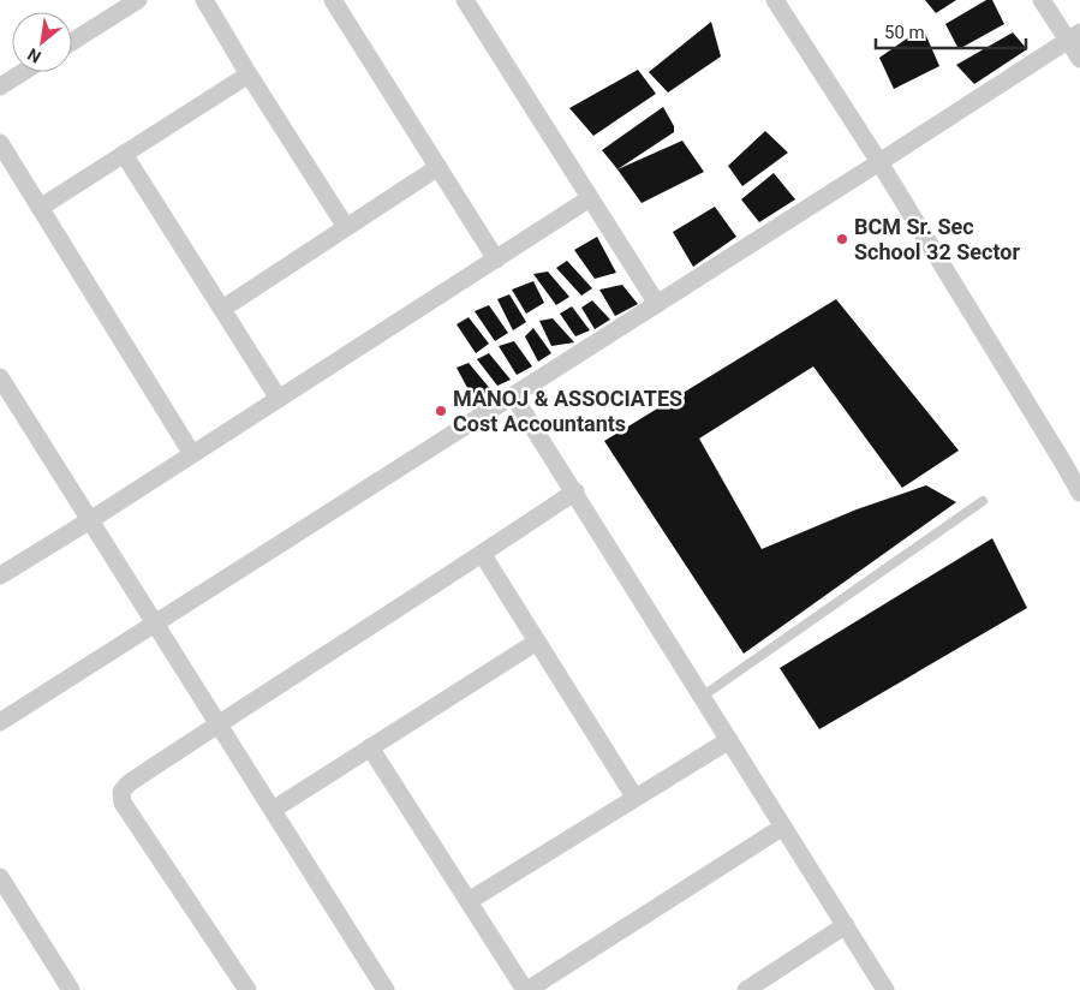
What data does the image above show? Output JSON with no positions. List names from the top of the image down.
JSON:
{
  "places": ["BCM Sr. Sec School 32 Sector", "MANOJ & ASSOCIATES Cost Accountants"],
  "scale_bar": "50 m",
  "north": "bottom left"
}
